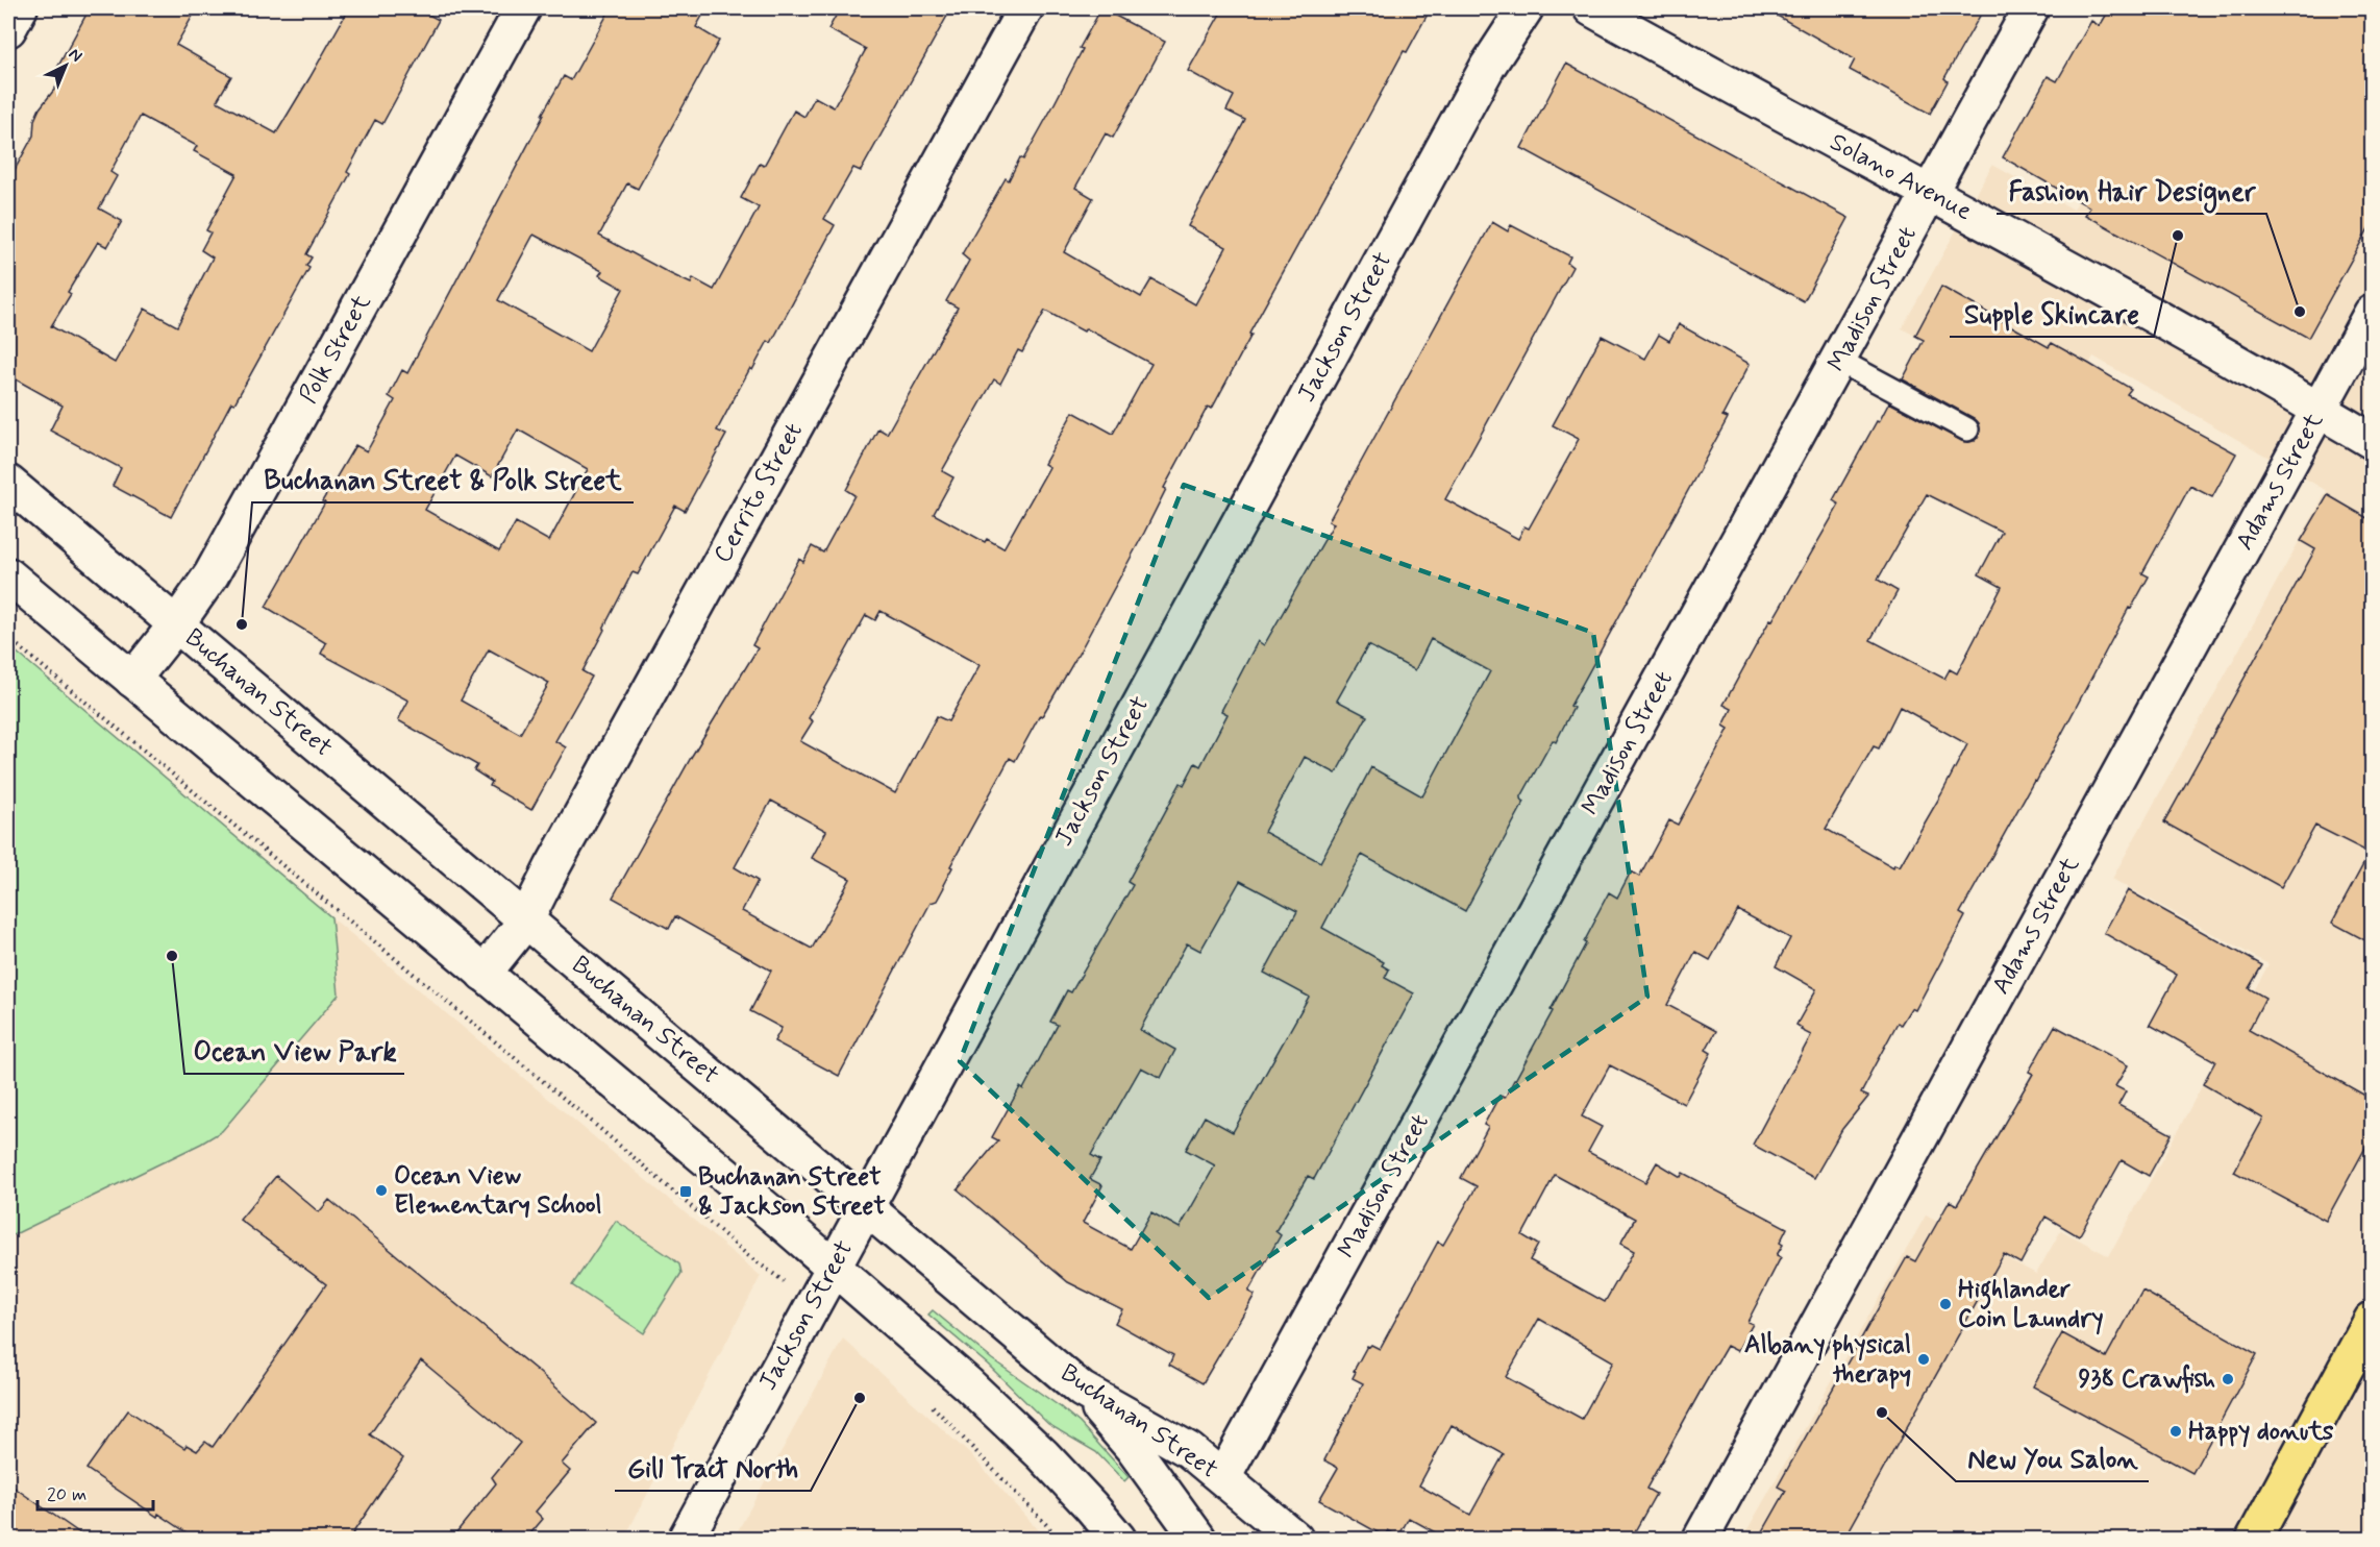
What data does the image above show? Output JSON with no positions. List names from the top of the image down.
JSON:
{
  "streets": {
    "street": [
      "Solano Avenue",
      "Madison Street",
      "Jackson Street",
      "Polk Street",
      "Adams Street",
      "Cerrito Street",
      "Buchanan Street"
    ]
  },
  "crossings": [
    ["Solano Avenue", "Madison Street"],
    ["Solano Avenue", "Adams Street"],
    ["Madison Street", "Buchanan Street"],
    ["Jackson Street", "Buchanan Street"],
    ["Polk Street", "Buchanan Street"],
    ["Cerrito Street", "Buchanan Street"]
  ],
  "places": {
    "other": [
      "Supple Skincare",
      "Fashion Hair Designer",
      "Buchanan Street & Polk Street",
      "Ocean View Park",
      "Ocean View Elementary School",
      "Highlander Coin Laundry",
      "Albany physical therapy",
      "938 Crawfish",
      "Gill Tract North",
      "New You Salon",
      "Happy donuts"
    ],
    "transit": ["Buchanan Street & Jackson Street"]
  },
  "scale_bar": "20 m",
  "north": "top right"
}
